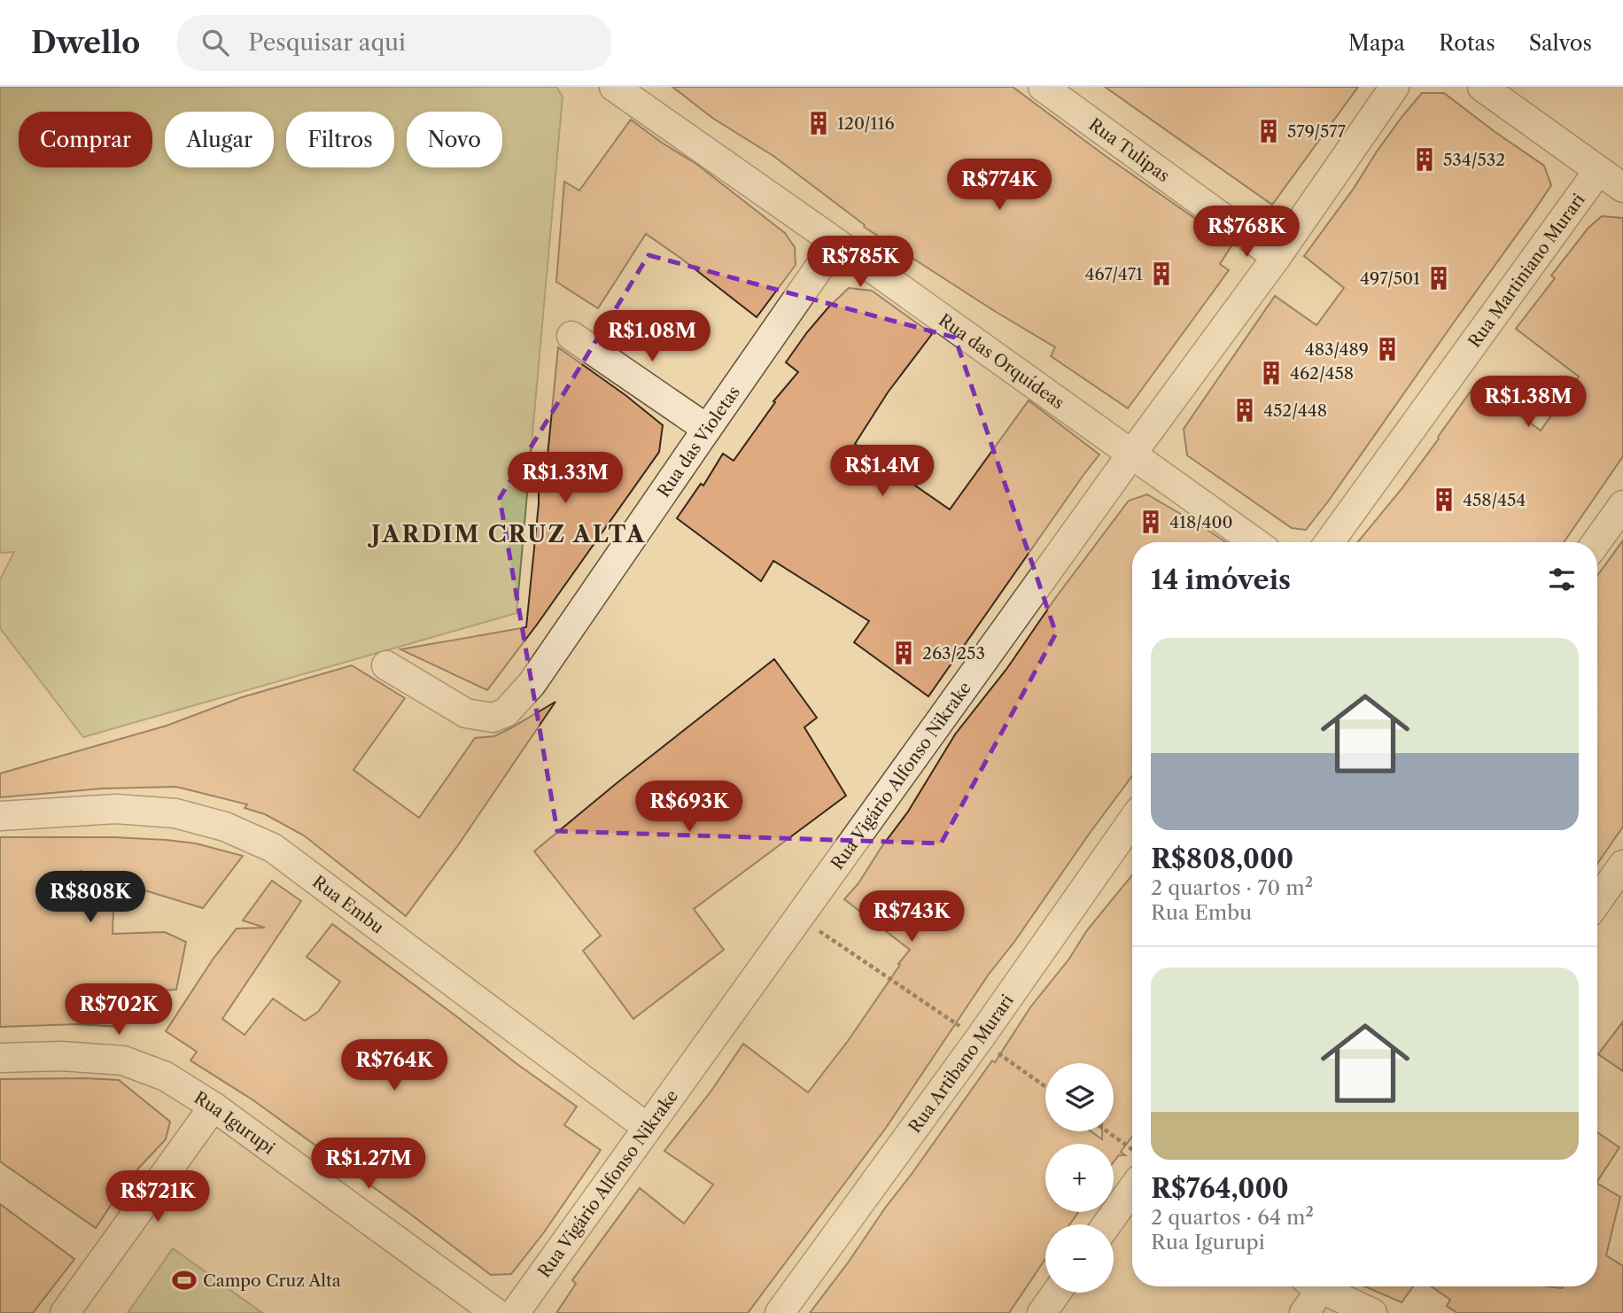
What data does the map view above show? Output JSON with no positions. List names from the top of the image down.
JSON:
{
  "streets": {
    "street": [
      "Rua Tulipas",
      "Rua Martiniano Murari",
      "Rua das Orquídeas",
      "Rua das Violetas",
      "Rua Vigário Alfonso Nikrake",
      "Rua Embu",
      "Rua Artibano Murari",
      "Rua Igurupi"
    ]
  },
  "crossings": [
    ["Rua Tulipas", "Rua Vigário Alfonso Nikrake"],
    ["Rua das Orquídeas", "Rua das Violetas"],
    ["Rua das Orquídeas", "Rua Vigário Alfonso Nikrake"],
    ["Rua Vigário Alfonso Nikrake", "Rua Embu"]
  ],
  "districts": ["JARDIM CRUZ ALTA"],
  "places": {
    "building": [
      "120/116",
      "579/577",
      "534/532",
      "467/471",
      "497/501",
      "483/489",
      "462/458",
      "452/448",
      "458/454",
      "418/400",
      "263/253"
    ],
    "sports": ["Campo Cruz Alta"]
  },
  "page": {
    "header": "Dwello",
    "search": "Pesquisar aqui",
    "nav": ["Mapa", "Rotas", "Salvos"],
    "chip": [
      "Comprar",
      "Alugar",
      "Filtros",
      "Novo"
    ],
    "price": [
      "R$774K",
      "R$768K",
      "R$785K",
      "R$1.08M",
      "R$1.38M",
      "R$1.4M",
      "R$1.33M",
      "R$693K",
      "R$808K",
      "R$743K",
      "R$702K",
      "R$764K",
      "R$1.27M",
      "R$721K"
    ],
    "heading": "14 imóveis",
    "list": [
      {
        "name": "R$808,000",
        "note": "2 quartos · 70 m² · Rua Embu"
      },
      {
        "name": "R$764,000",
        "note": "2 quartos · 64 m² · Rua Igurupi"
      }
    ],
    "map_buttons": ["+", "−"]
  }
}
